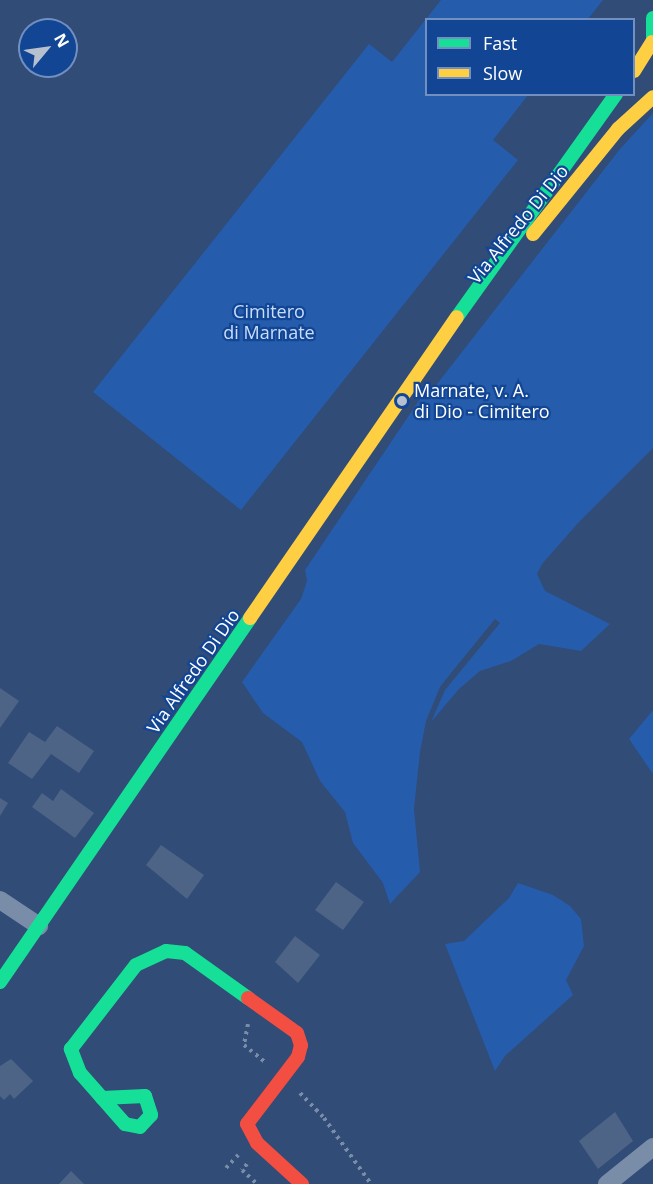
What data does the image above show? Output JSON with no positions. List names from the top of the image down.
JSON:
{
  "streets": {
    "main road": ["Via Alfredo Di Dio"]
  },
  "parks": ["Cimitero di Marnate"],
  "places": ["Marnate, v. A. di Dio - Cimitero"],
  "legend": ["Fast", "Slow"],
  "north": "top right"
}
